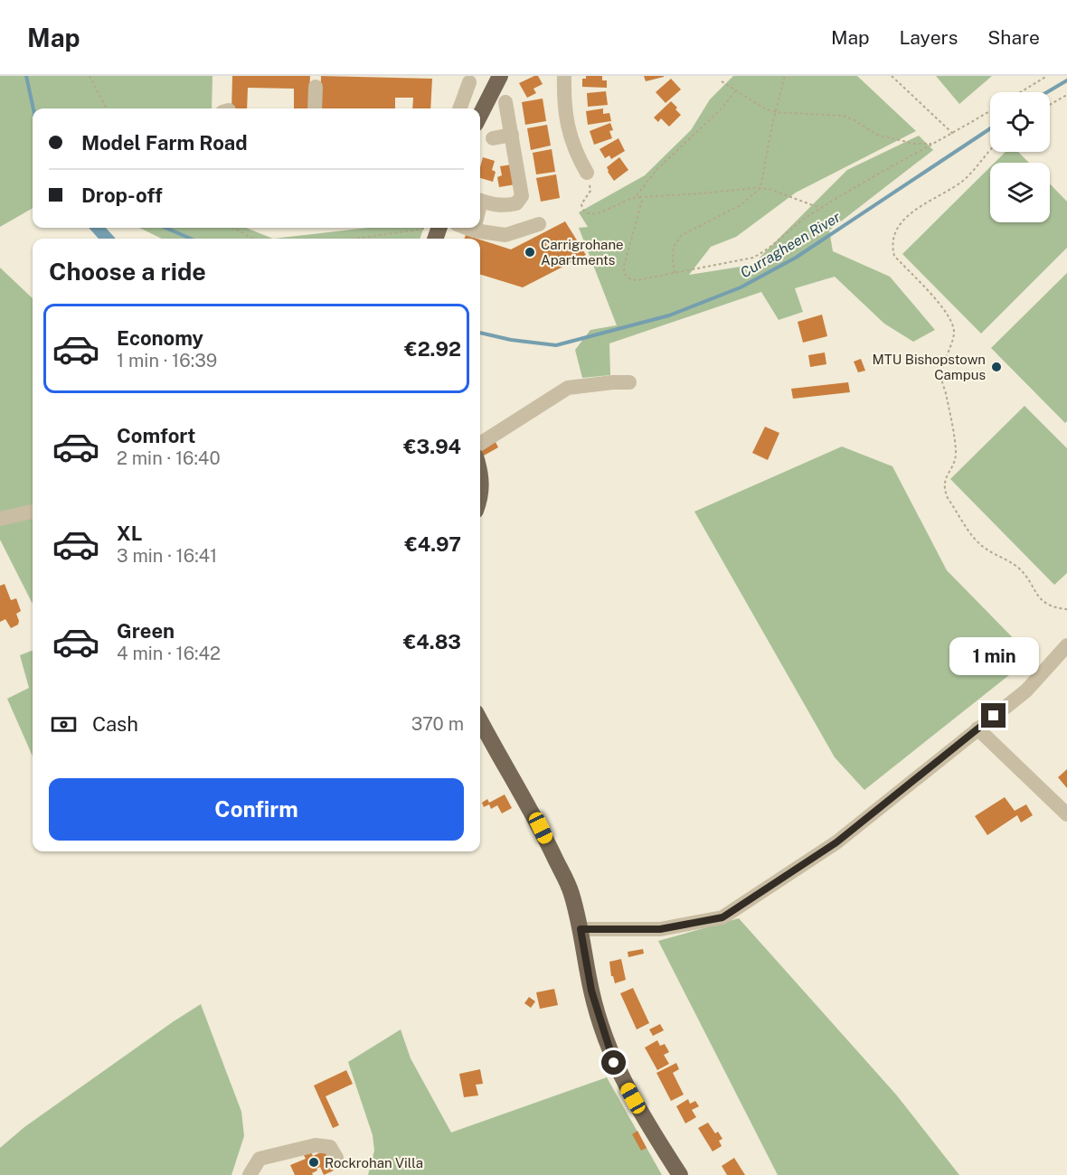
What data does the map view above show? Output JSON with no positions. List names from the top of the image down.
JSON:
{
  "water": ["Curragheen River"],
  "places": ["Carrigrohane Apartments", "MTU Bishopstown Campus", "Rockrohan Villa"],
  "page": {
    "header": "Map",
    "nav": ["Map", "Layers", "Share"],
    "banner": ["Model Farm Road", "Drop-off"],
    "heading": "Choose a ride",
    "list": [
      {
        "name": "Economy",
        "note": "1 min · 16:39",
        "value": "€2.92"
      },
      {
        "name": "Comfort",
        "note": "2 min · 16:40",
        "value": "€3.94"
      },
      {
        "name": "XL",
        "note": "3 min · 16:41",
        "value": "€4.97"
      },
      {
        "name": "Green",
        "note": "4 min · 16:42",
        "value": "€4.83"
      }
    ],
    "bubble": "1 min",
    "pay": ["Cash", "370 m"],
    "buttons": "Confirm"
  }
}
